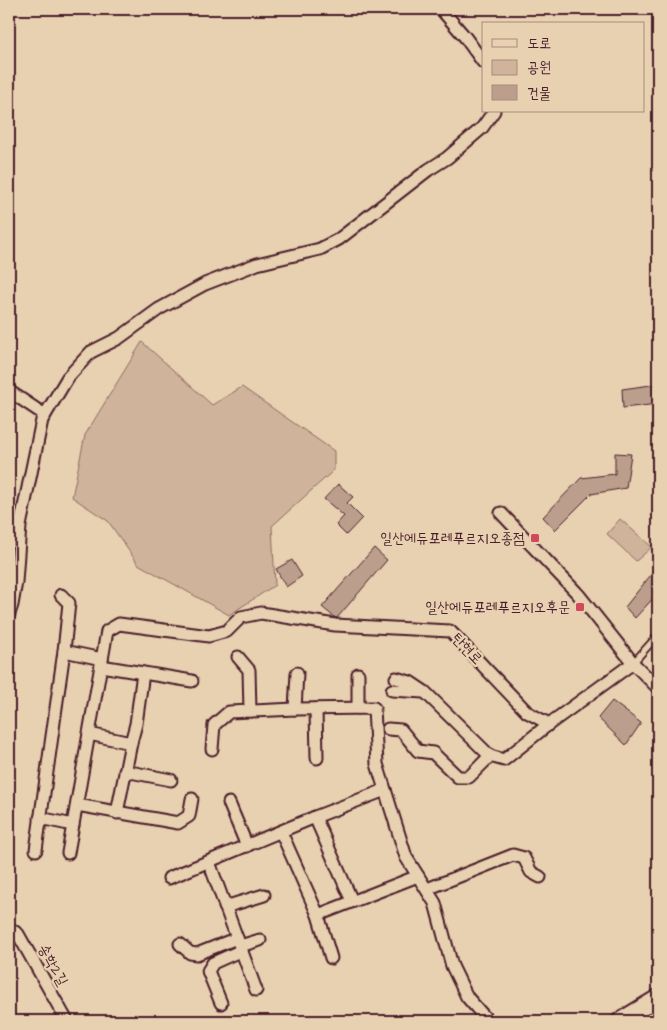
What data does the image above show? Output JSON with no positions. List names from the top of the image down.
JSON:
{
  "streets": {
    "street": ["탄현로", "송학2길"]
  },
  "places": {
    "transit": ["일산에듀포레푸르지오종점", "일산에듀포레푸르지오후문"]
  },
  "legend": ["도로", "공원", "건물"]
}
